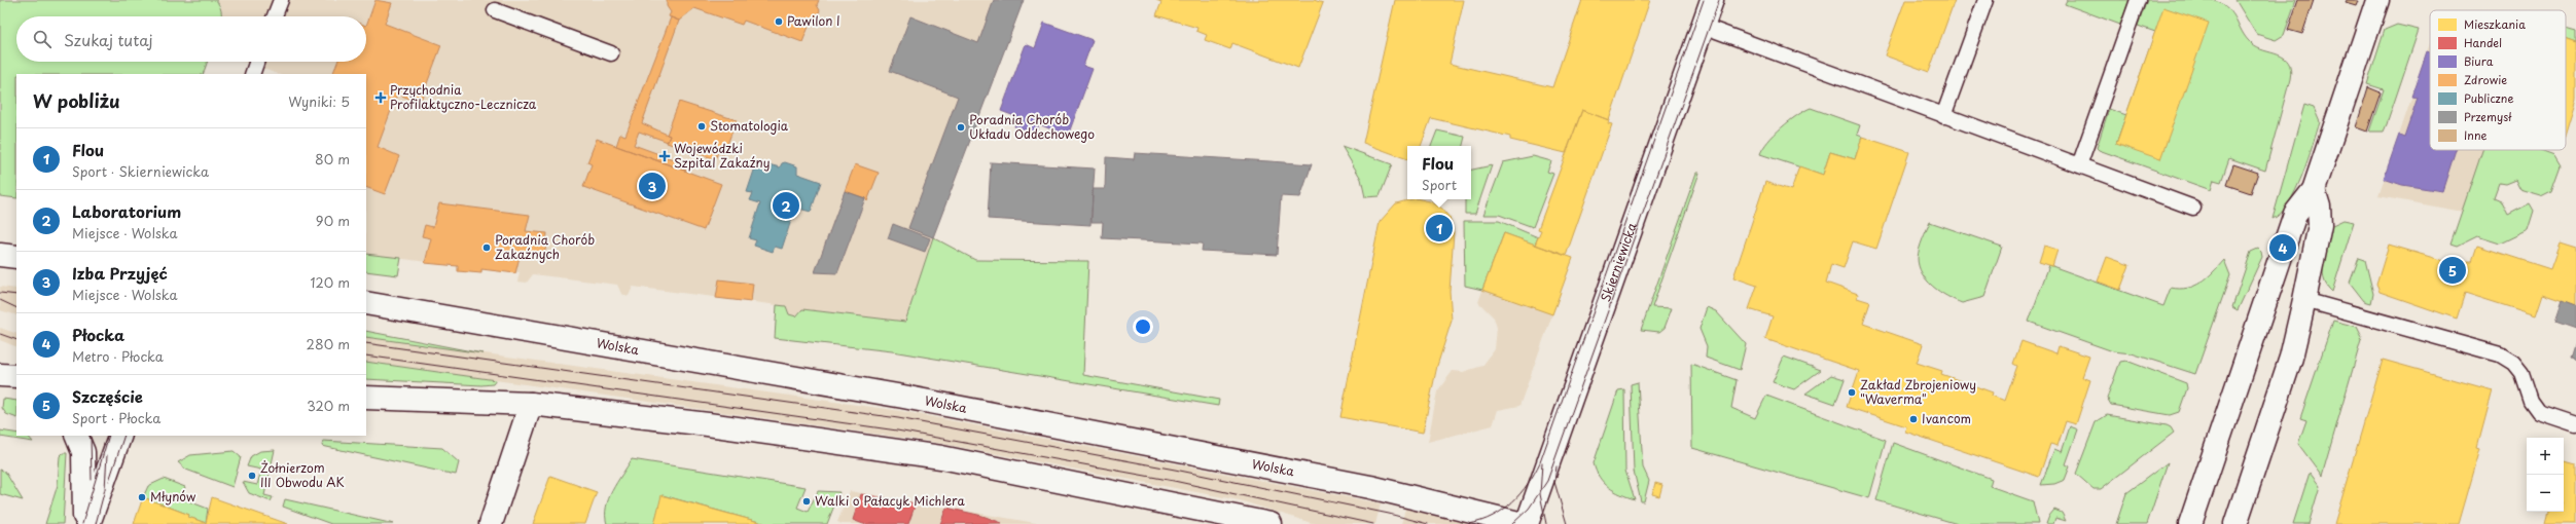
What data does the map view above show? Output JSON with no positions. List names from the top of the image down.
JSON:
{
  "streets": {
    "main road": ["Skierniewicka", "Wolska"]
  },
  "places": {
    "other": [
      "Pawilon I",
      "Stomatologia",
      "Poradnia Chorób Układu Oddechowego",
      "Poradnia Chorób Zakaźnych",
      "Zakład Zbrojeniowy \"Waverma\"",
      "Ivancom",
      "Żołnierzom III Obwodu AK",
      "Młynów",
      "Walki o Pałacyk Michlera"
    ],
    "health": ["Przychodnia Profilaktyczno-Lecznicza", "Wojewódzki Szpital Zakaźny"]
  },
  "legend": [
    "Mieszkania",
    "Handel",
    "Biura",
    "Zdrowie",
    "Publiczne",
    "Przemysł",
    "Inne"
  ],
  "page": {
    "search": "Szukaj tutaj",
    "heading": ["W pobliżu", "Wyniki: 5"],
    "list": [
      {
        "mark": "1",
        "name": "Flou",
        "note": "Sport · Skierniewicka",
        "value": "80 m"
      },
      {
        "mark": "2",
        "name": "Laboratorium",
        "note": "Miejsce · Wolska",
        "value": "90 m"
      },
      {
        "mark": "3",
        "name": "Izba Przyjęć",
        "note": "Miejsce · Wolska",
        "value": "120 m"
      },
      {
        "mark": "4",
        "name": "Płocka",
        "note": "Metro · Płocka",
        "value": "280 m"
      },
      {
        "mark": "5",
        "name": "Szczęście",
        "note": "Sport · Płocka",
        "value": "320 m"
      }
    ],
    "popup": ["Flou", "Sport"],
    "pins": [
      "3",
      "2",
      "1",
      "4",
      "5"
    ],
    "map_buttons": ["+", "−"]
  }
}
